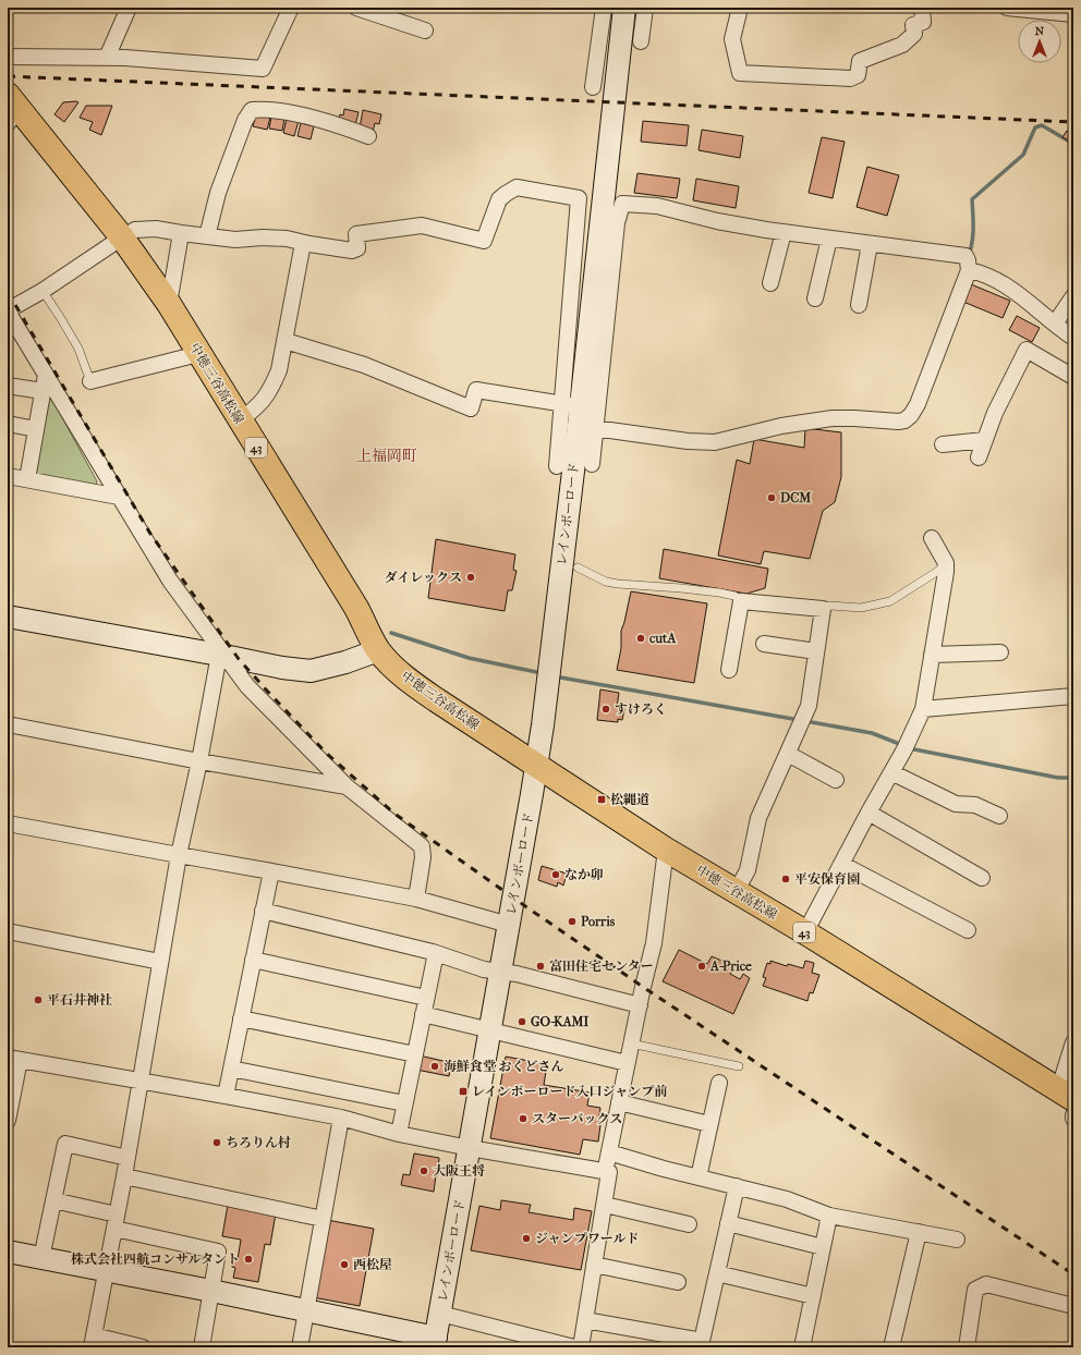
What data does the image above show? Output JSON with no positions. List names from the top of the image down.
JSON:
{
  "streets": {
    "main road": ["中徳三谷高松線", "43"],
    "street": ["レインボーロード"]
  },
  "crossings": [
    ["中徳三谷高松線", "レインボーロード"]
  ],
  "districts": ["上福岡町"],
  "places": {
    "other": [
      "DCM",
      "ダイレックス",
      "cutA",
      "すけろく",
      "なか卯",
      "平安保育園",
      "Porris",
      "富田住宅センター",
      "A-Price",
      "平石井神社",
      "GO-KAMI",
      "海鮮食堂 おくどさん",
      "スターバックス",
      "ちろりん村",
      "大阪王将",
      "ジャンプワールド",
      "株式会社四航コンサルタント",
      "西松屋"
    ],
    "transit": ["松縄道", "レインボーロード入口ジャンプ前"]
  },
  "north": "top"
}
